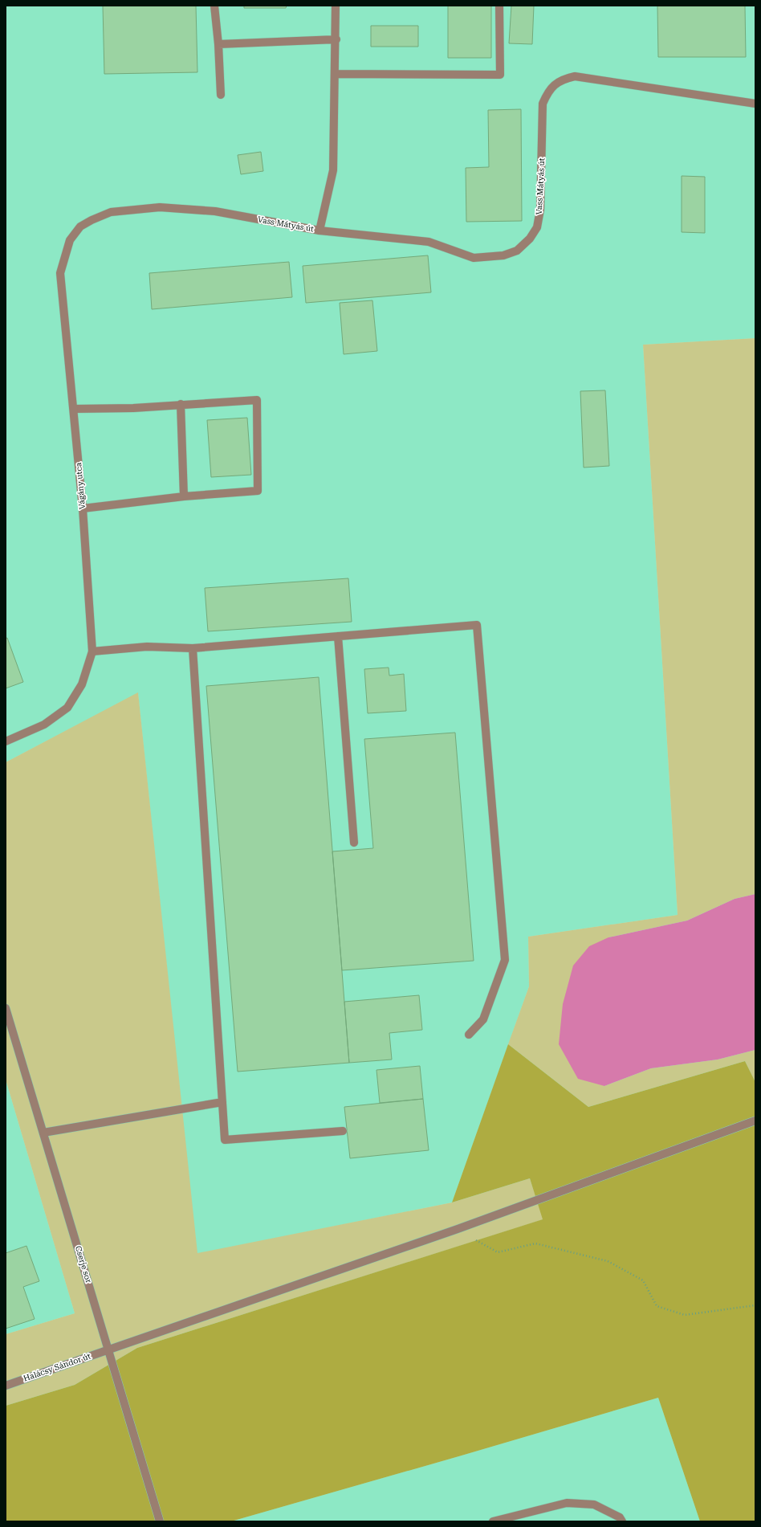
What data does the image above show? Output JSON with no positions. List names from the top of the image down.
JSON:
{
  "streets": {
    "street": [
      "Vass Mátyás út",
      "Vágány utca",
      "Cserje sor",
      "Halácsy Sándor út"
    ]
  },
  "crossings": [
    ["Vass Mátyás út", "Vágány utca"],
    ["Cserje sor", "Halácsy Sándor út"]
  ]
}
